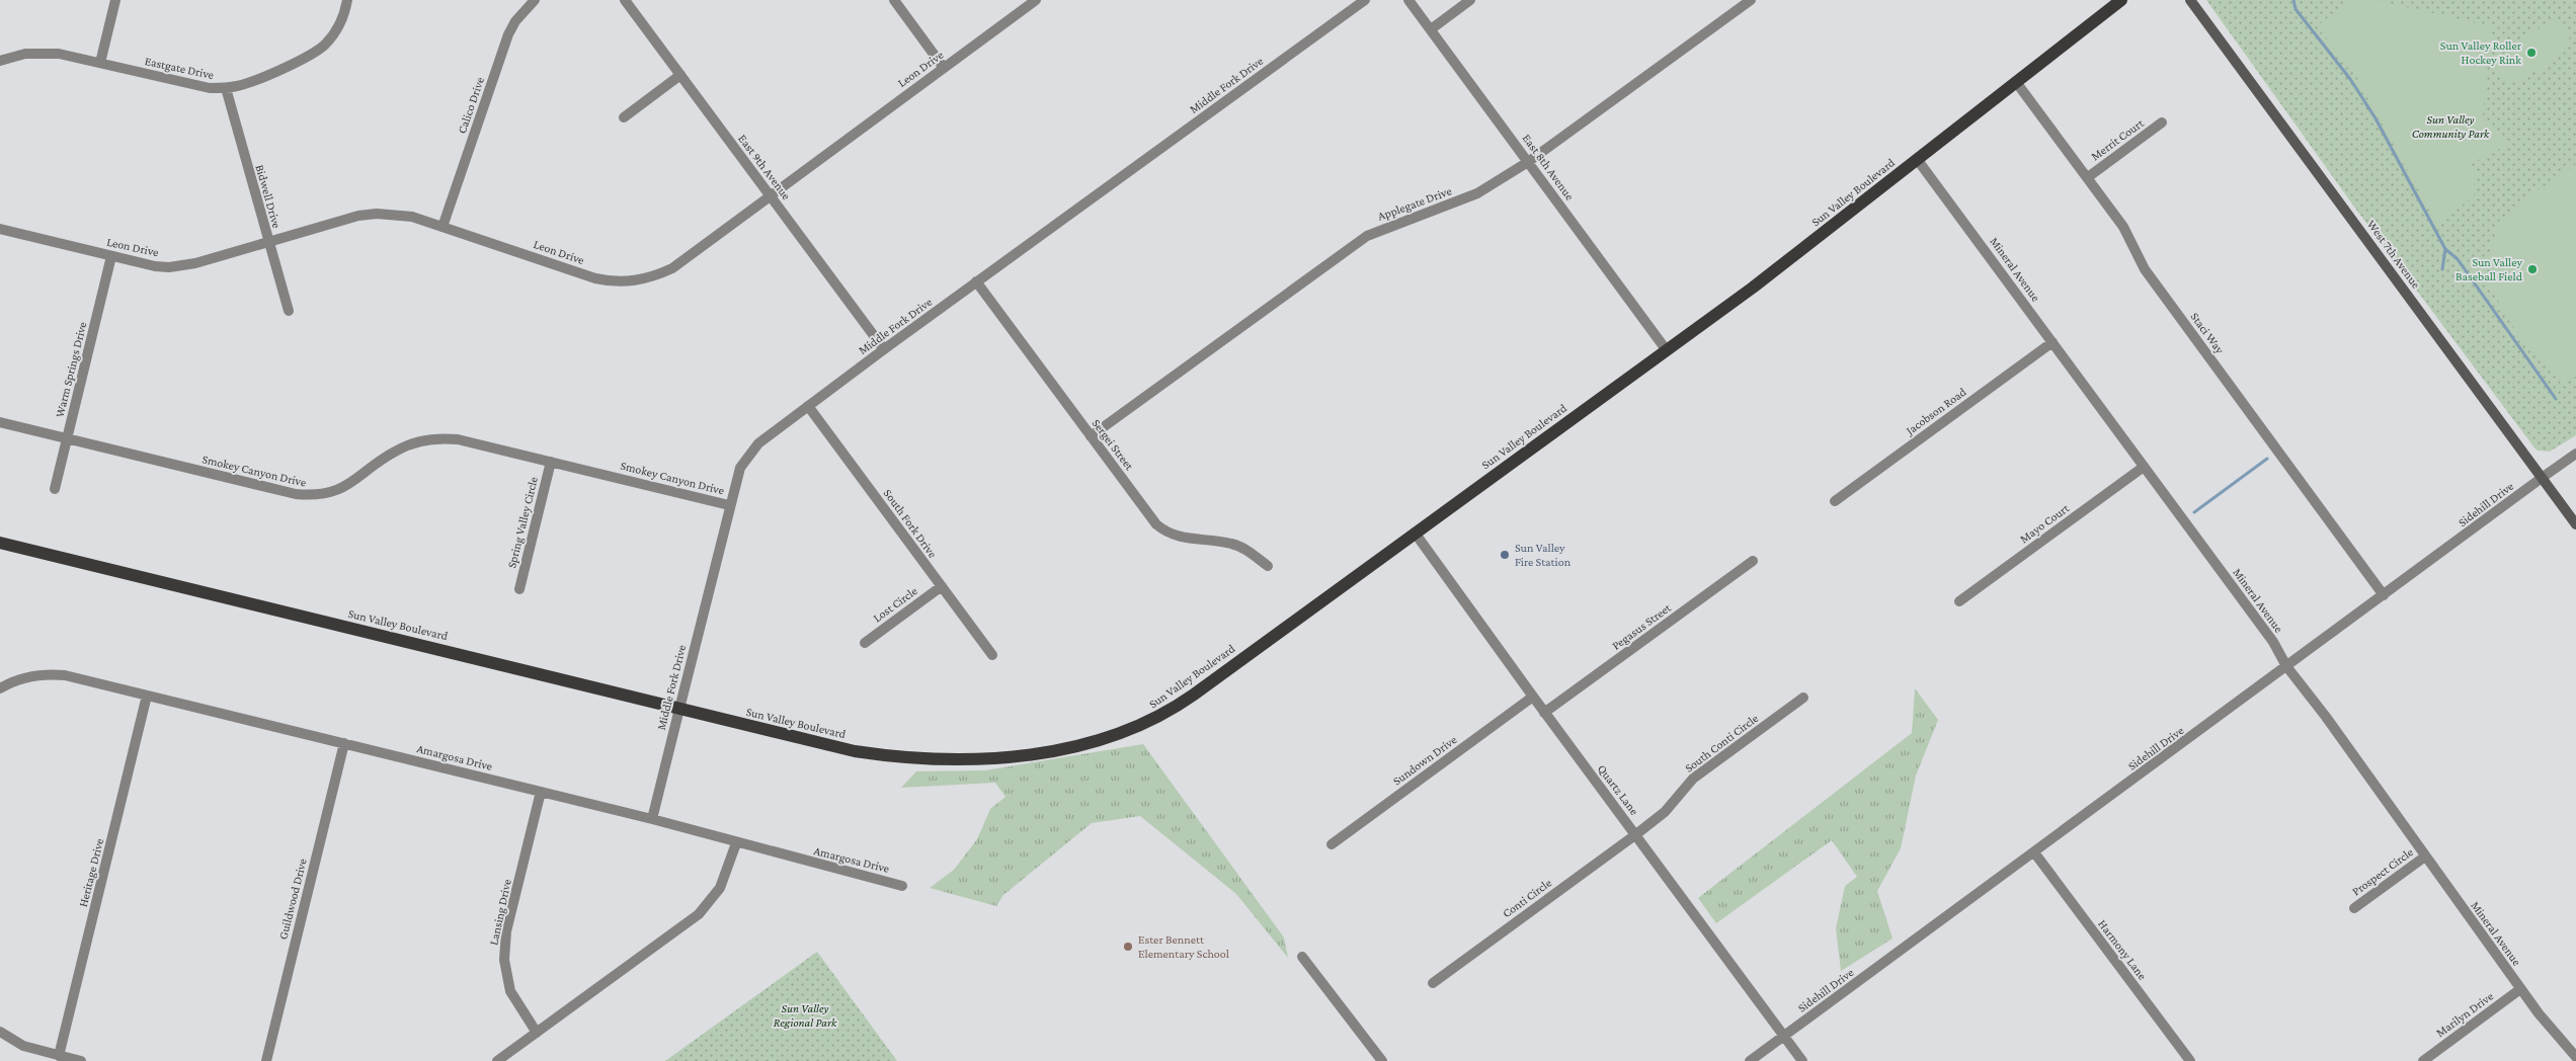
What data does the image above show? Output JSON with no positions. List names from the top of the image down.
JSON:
{
  "streets": {
    "main road": ["Sun Valley Boulevard", "West 7th Avenue"],
    "street": [
      "Eastgate Drive",
      "Leon Drive",
      "Middle Fork Drive",
      "Calico Drive",
      "Merrit Court",
      "East 9th Avenue",
      "East 8th Avenue",
      "Bidwell Drive",
      "Applegate Drive",
      "Mineral Avenue",
      "Staci Way",
      "Warm Springs Drive",
      "Jacobson Road",
      "Sergei Street",
      "Smokey Canyon Drive",
      "Sidehill Drive",
      "Spring Valley Circle",
      "South Fork Drive",
      "Mayo Court",
      "Lost Circle",
      "Pegasus Street",
      "South Conti Circle",
      "Amargosa Drive",
      "Sundown Drive",
      "Quartz Lane",
      "Prospect Circle",
      "Heritage Drive",
      "Conti Circle",
      "Guildwood Drive",
      "Lansing Drive",
      "Harmony Lane",
      "Marilyn Drive"
    ]
  },
  "crossings": [
    ["Eastgate Drive", "Bidwell Drive"],
    ["Leon Drive", "Calico Drive"],
    ["Leon Drive", "East 9th Avenue"],
    ["Leon Drive", "Bidwell Drive"],
    ["Leon Drive", "Warm Springs Drive"],
    ["Middle Fork Drive", "East 9th Avenue"],
    ["Middle Fork Drive", "Sun Valley Boulevard"],
    ["Middle Fork Drive", "Sergei Street"],
    ["Middle Fork Drive", "Smokey Canyon Drive"],
    ["Middle Fork Drive", "South Fork Drive"],
    ["Middle Fork Drive", "Amargosa Drive"],
    ["Merrit Court", "Staci Way"],
    ["East 8th Avenue", "Sun Valley Boulevard"],
    ["East 8th Avenue", "Applegate Drive"],
    ["Sun Valley Boulevard", "Mineral Avenue"],
    ["Sun Valley Boulevard", "Staci Way"],
    ["Sun Valley Boulevard", "Quartz Lane"],
    ["Applegate Drive", "Sergei Street"],
    ["West 7th Avenue", "Sidehill Drive"],
    ["Mineral Avenue", "Jacobson Road"],
    ["Mineral Avenue", "Sidehill Drive"],
    ["Mineral Avenue", "Mayo Court"],
    ["Mineral Avenue", "Prospect Circle"],
    ["Mineral Avenue", "Marilyn Drive"],
    ["Staci Way", "Sidehill Drive"],
    ["Warm Springs Drive", "Smokey Canyon Drive"],
    ["Smokey Canyon Drive", "Spring Valley Circle"],
    ["Sidehill Drive", "Quartz Lane"],
    ["Sidehill Drive", "Harmony Lane"],
    ["South Fork Drive", "Lost Circle"],
    ["Pegasus Street", "Quartz Lane"],
    ["South Conti Circle", "Quartz Lane"],
    ["South Conti Circle", "Conti Circle"],
    ["Amargosa Drive", "Heritage Drive"],
    ["Amargosa Drive", "Guildwood Drive"],
    ["Amargosa Drive", "Lansing Drive"],
    ["Sundown Drive", "Quartz Lane"],
    ["Quartz Lane", "Conti Circle"]
  ],
  "parks": ["Sun Valley Community Park", "Sun Valley Regional Park"],
  "places": [
    "Sun Valley Roller Hockey Rink",
    "Sun Valley Baseball Field",
    "Sun Valley Fire Station",
    "Ester Bennett Elementary School"
  ]
}
